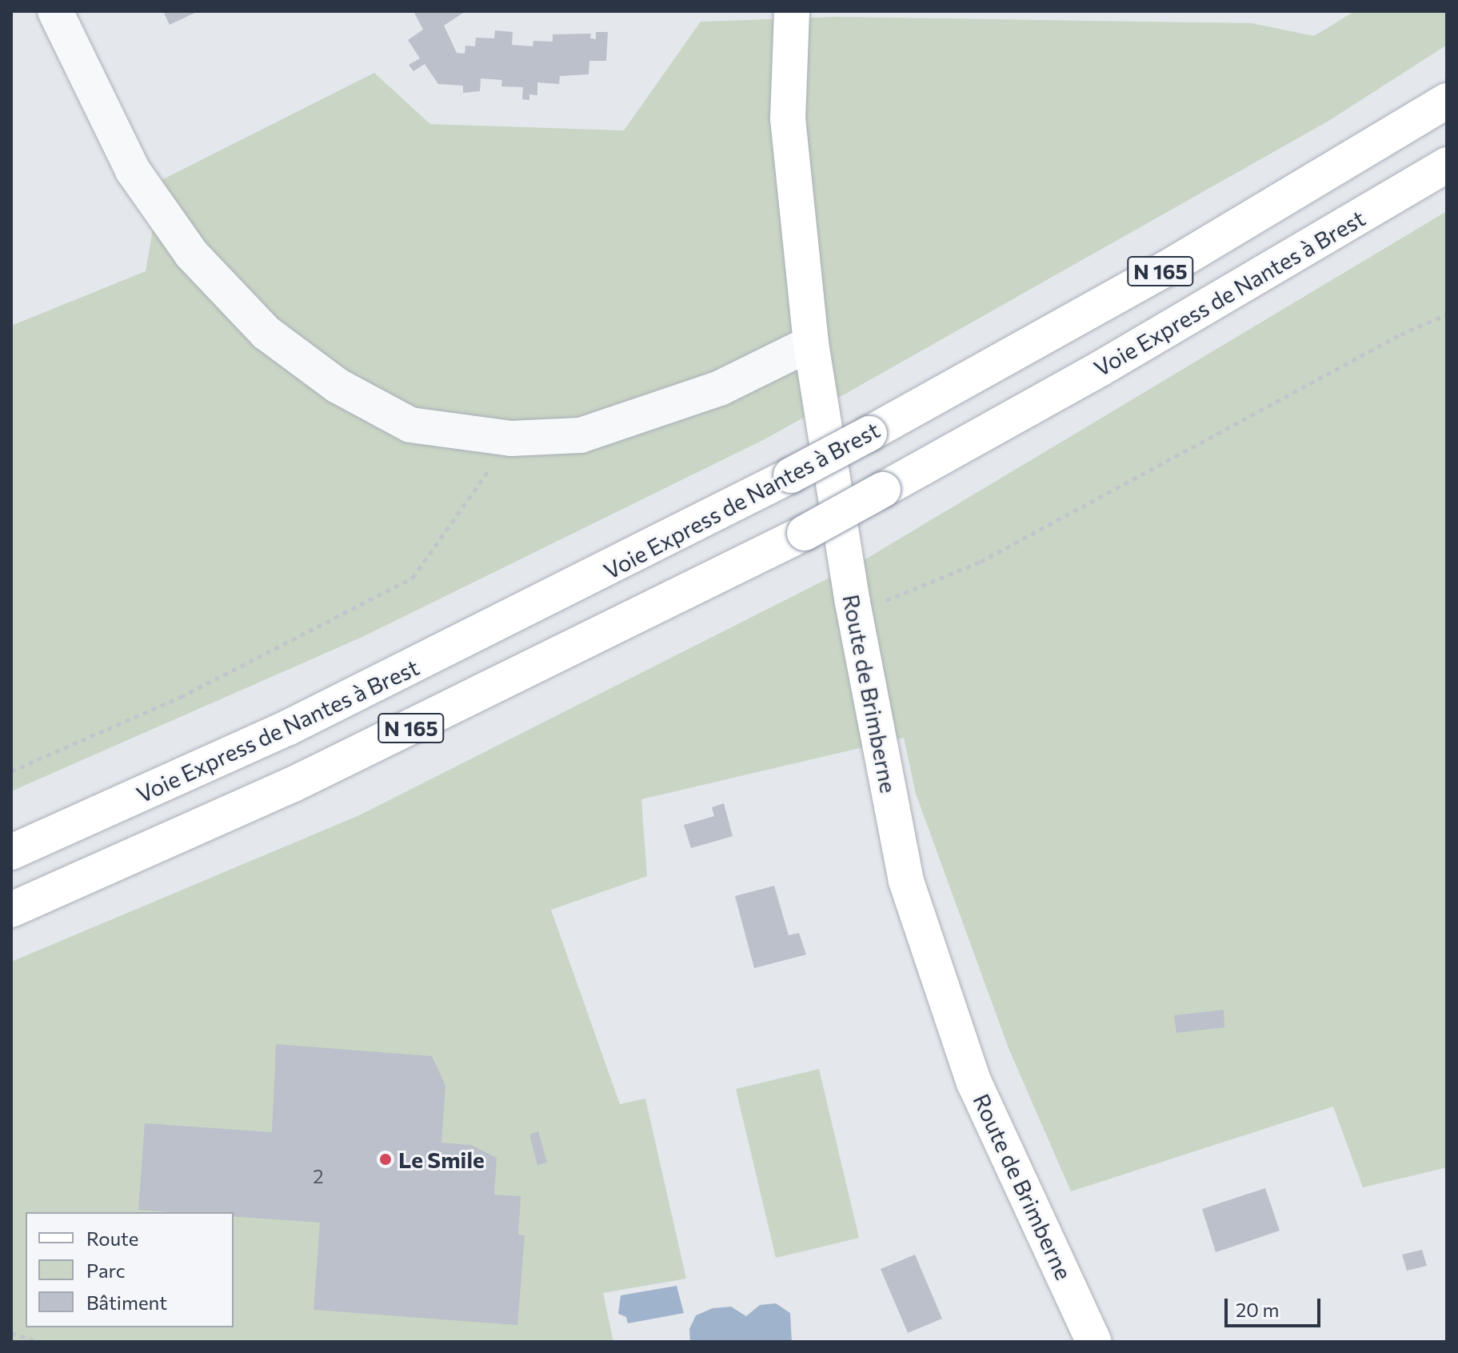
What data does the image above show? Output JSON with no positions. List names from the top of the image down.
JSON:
{
  "streets": {
    "main road": ["N 165", "Voie Express de Nantes à Brest", "Route de Brimberne"]
  },
  "places": ["Le Smile"],
  "house_numbers": ["2"],
  "legend": ["Route", "Parc", "Bâtiment"],
  "scale_bar": "20 m"
}
